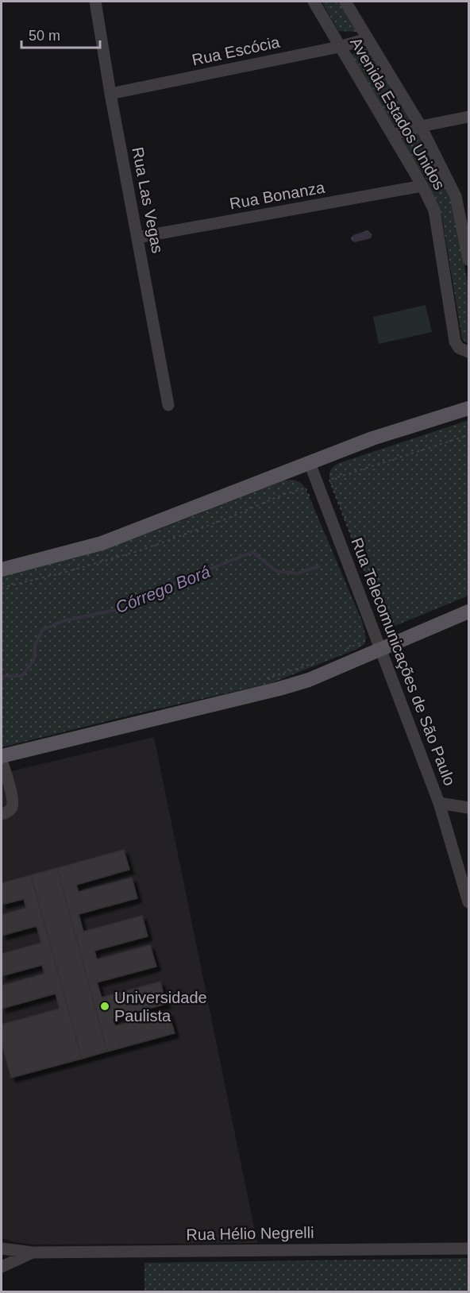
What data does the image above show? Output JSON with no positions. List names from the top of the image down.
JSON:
{
  "streets": {
    "street": [
      "Rua Escócia",
      "Avenida Estados Unidos",
      "Rua Bonanza",
      "Rua Las Vegas",
      "Rua Telecomunicações de São Paulo",
      "Rua Hélio Negrelli"
    ]
  },
  "crossings": [
    ["Rua Escócia", "Avenida Estados Unidos"],
    ["Rua Escócia", "Rua Las Vegas"],
    ["Avenida Estados Unidos", "Rua Bonanza"],
    ["Rua Bonanza", "Rua Las Vegas"]
  ],
  "water": ["Córrego Borá"],
  "places": ["Universidade Paulista"],
  "scale_bar": "50 m"
}
